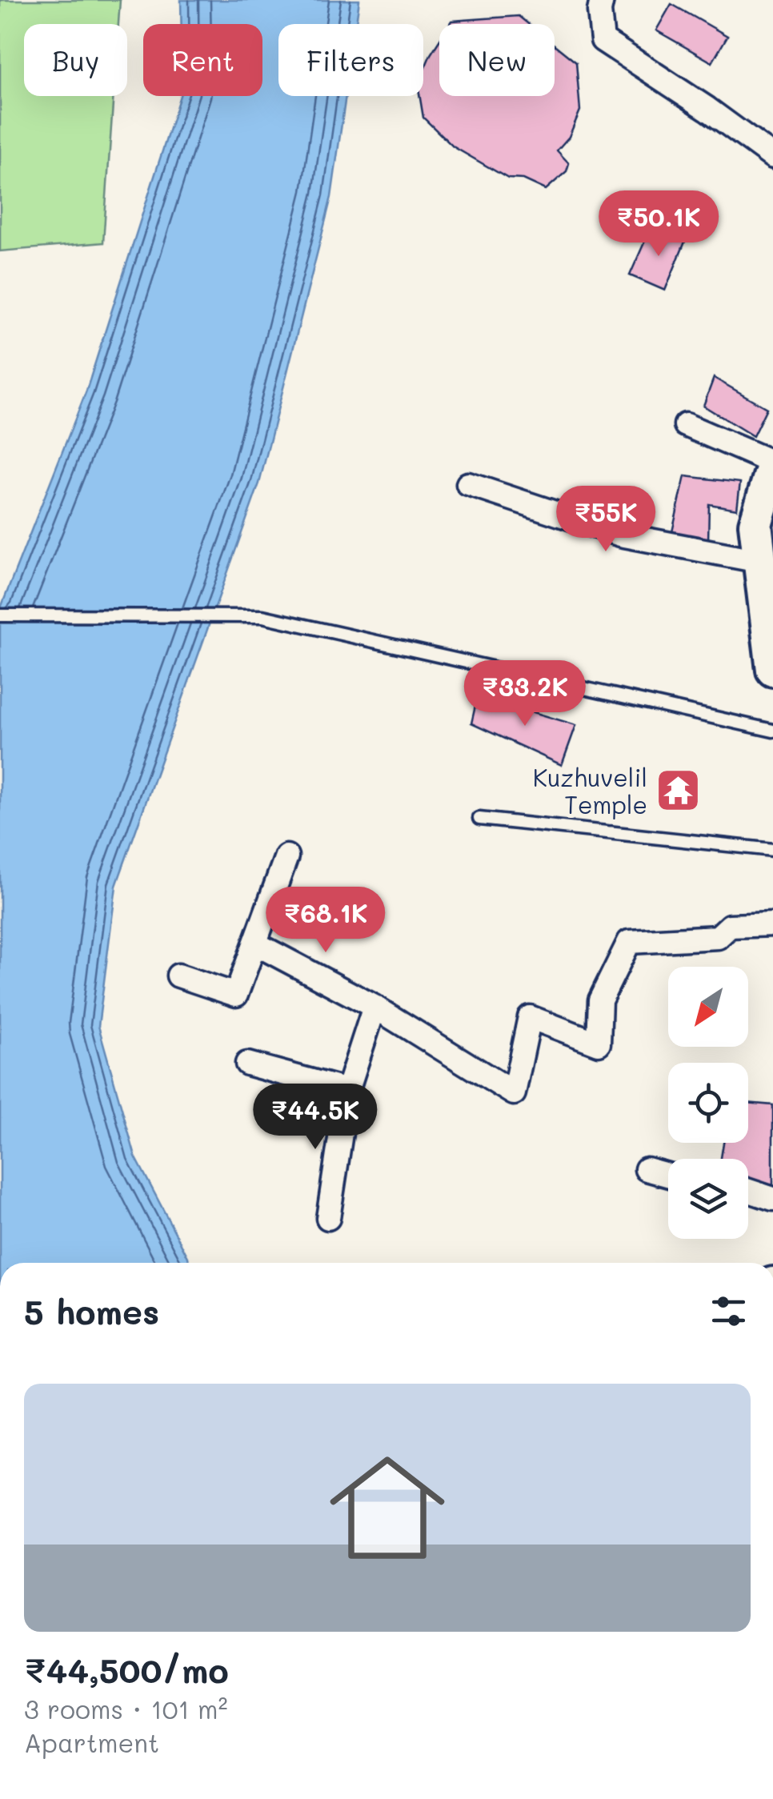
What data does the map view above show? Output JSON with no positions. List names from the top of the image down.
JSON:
{
  "places": {
    "temple": ["Kuzhuvelil Temple"]
  },
  "north": "bottom left",
  "page": {
    "chip": [
      "Buy",
      "Rent",
      "Filters",
      "New"
    ],
    "price": [
      "₹50.1K",
      "₹55K",
      "₹33.2K",
      "₹68.1K",
      "₹44.5K"
    ],
    "heading": "5 homes",
    "list": [
      {
        "name": "₹44,500/mo",
        "note": "3 rooms · 101 m² · Apartment"
      }
    ]
  }
}
